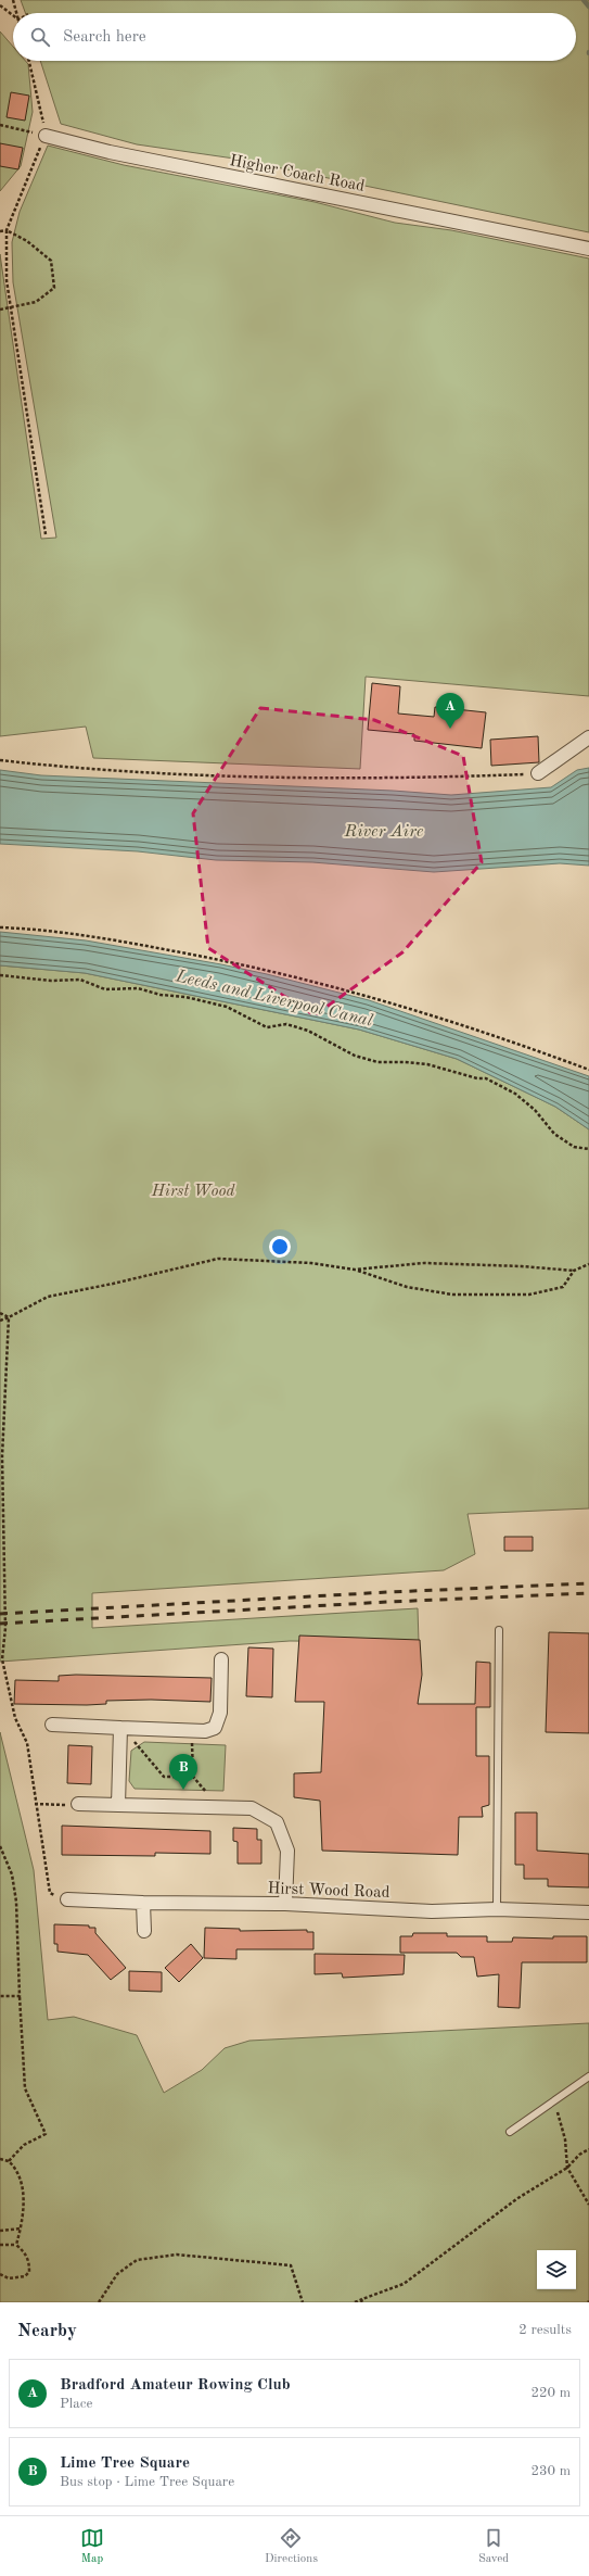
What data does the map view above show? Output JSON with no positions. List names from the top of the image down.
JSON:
{
  "streets": {
    "street": ["Higher Coach Road", "Hirst Wood Road"]
  },
  "water": ["River Aire", "Leeds and Liverpool Canal"],
  "parks": ["Hirst Wood"],
  "page": {
    "search": "Search here",
    "pins": ["A", "B"],
    "heading": ["Nearby", "2 results"],
    "list": [
      {
        "mark": "A",
        "name": "Bradford Amateur Rowing Club",
        "note": "Place",
        "value": "220 m"
      },
      {
        "mark": "B",
        "name": "Lime Tree Square",
        "note": "Bus stop · Lime Tree Square",
        "value": "230 m"
      }
    ],
    "nav": ["Map", "Directions", "Saved"]
  }
}
